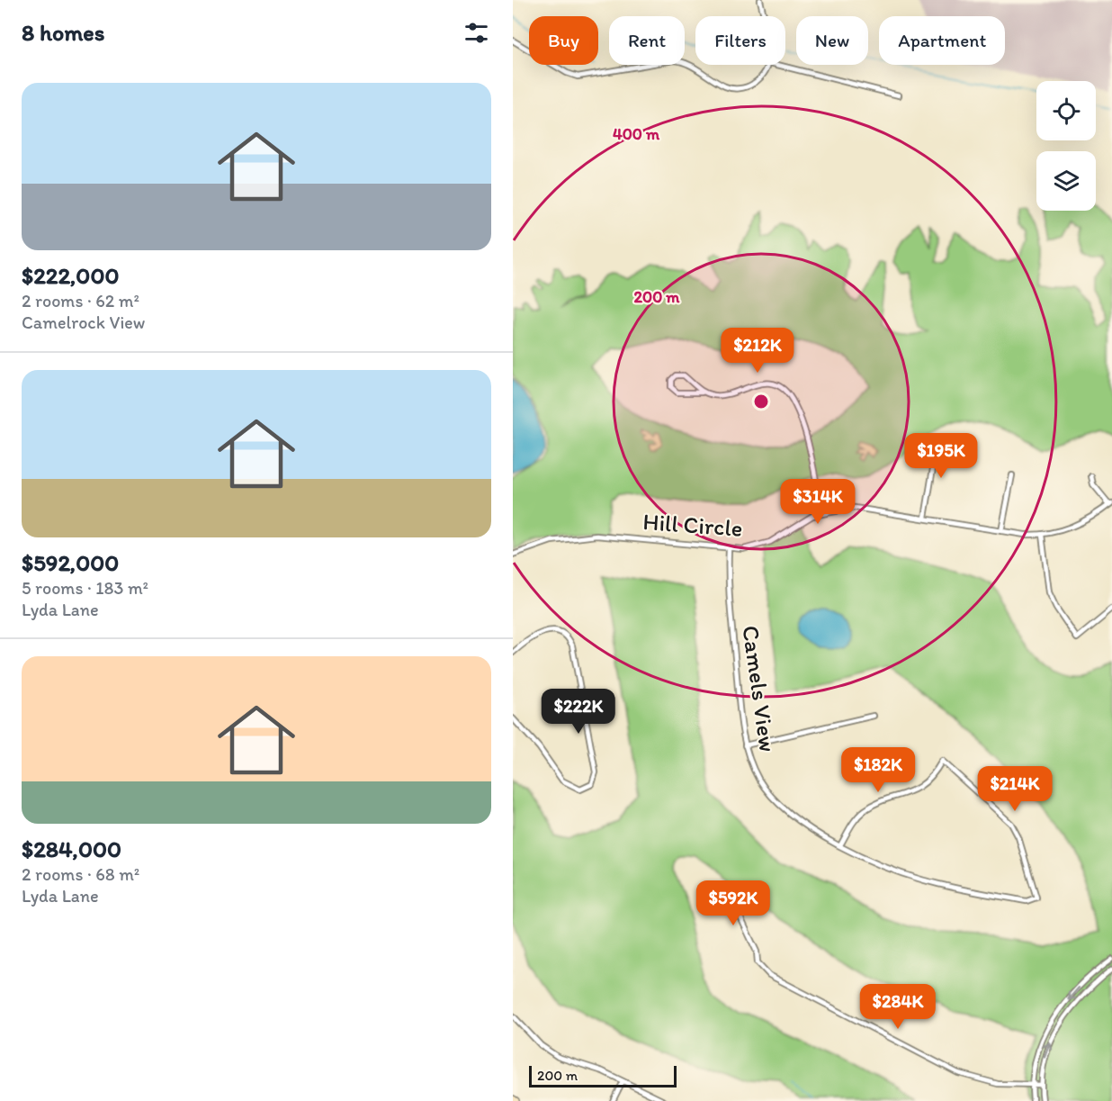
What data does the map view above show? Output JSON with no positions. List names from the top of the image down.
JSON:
{
  "streets": {
    "street": ["Hill Circle", "Camels View"]
  },
  "crossings": [
    ["Hill Circle", "Camels View"]
  ],
  "scale_bar": "200 m",
  "page": {
    "heading": "8 homes",
    "chip": [
      "Buy",
      "Rent",
      "Filters",
      "New",
      "Apartment"
    ],
    "list": [
      {
        "name": "$222,000",
        "note": "2 rooms · 62 m² · Camelrock View"
      },
      {
        "name": "$592,000",
        "note": "5 rooms · 183 m² · Lyda Lane"
      },
      {
        "name": "$284,000",
        "note": "2 rooms · 68 m² · Lyda Lane"
      }
    ],
    "price": [
      "$212K",
      "$195K",
      "$314K",
      "$222K",
      "$182K",
      "$214K",
      "$592K",
      "$284K"
    ],
    "scale": "200 m"
  },
  "rings": ["400 m", "200 m"]
}
